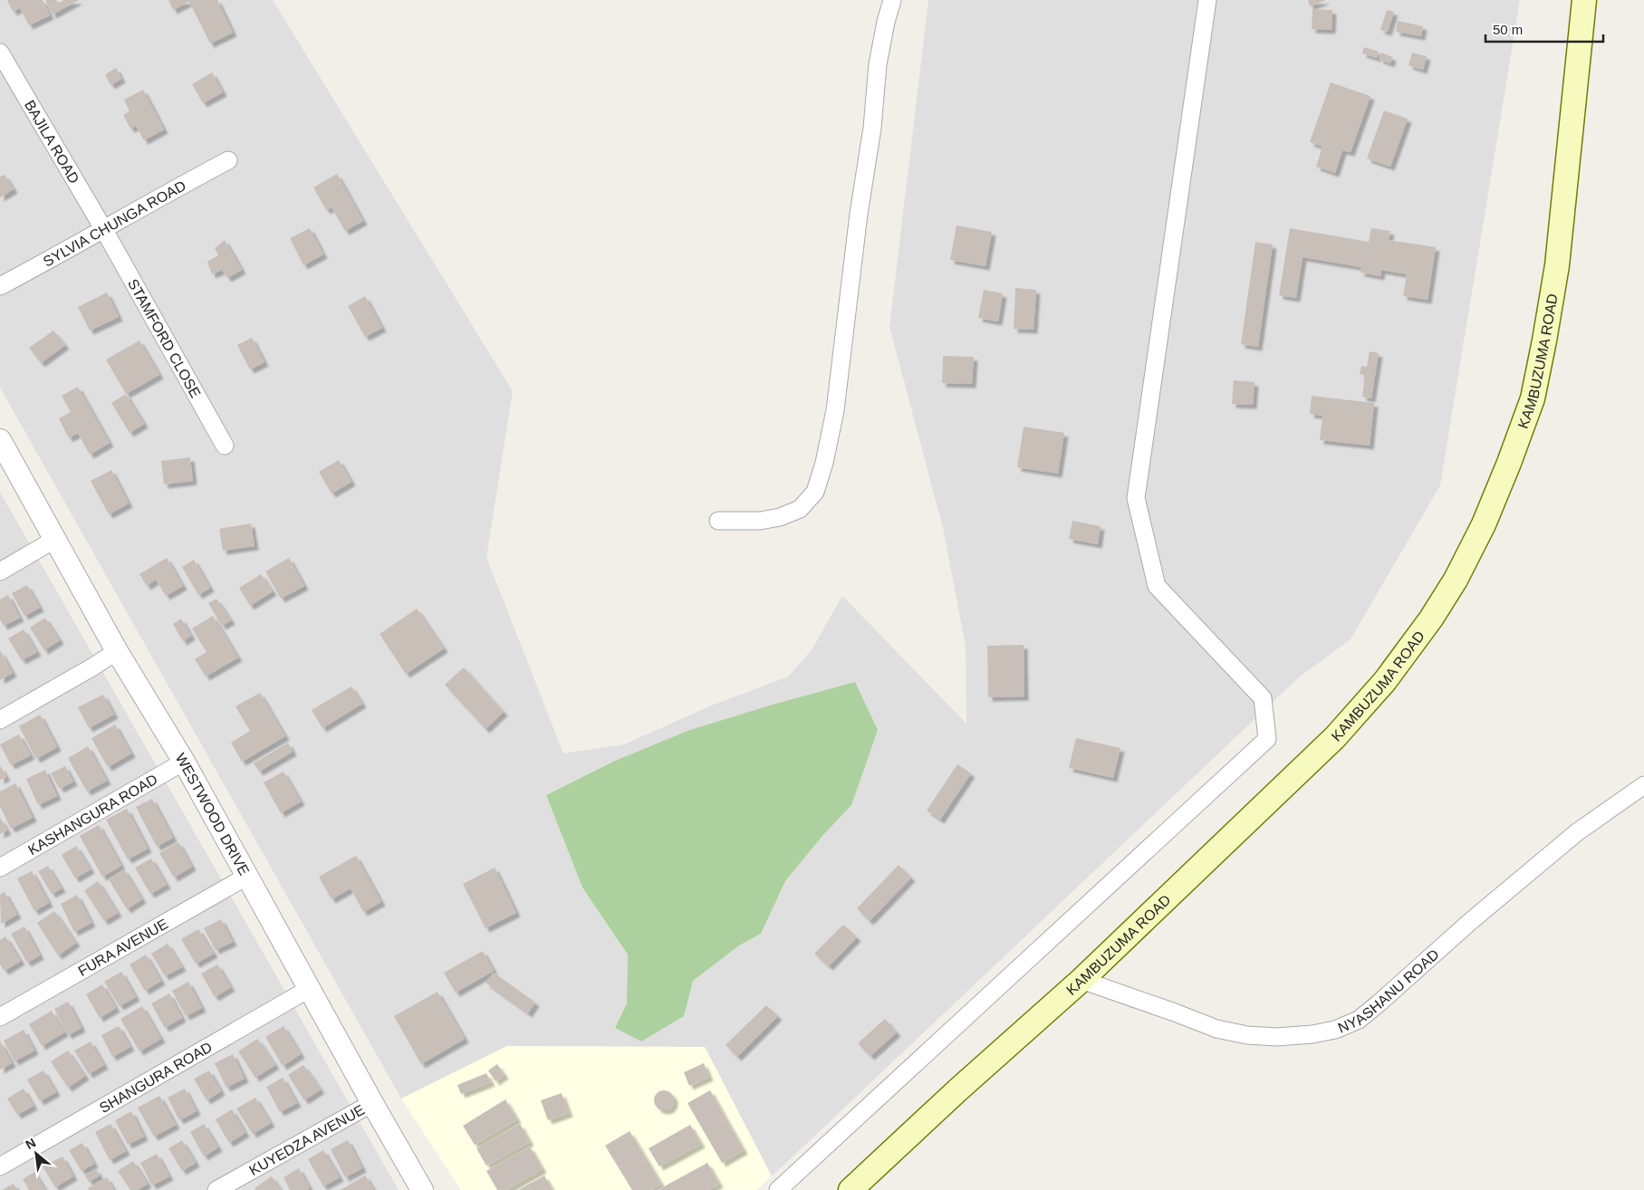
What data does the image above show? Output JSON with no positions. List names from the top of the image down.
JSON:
{
  "streets": {
    "main road": ["KAMBUZUMA ROAD"],
    "street": [
      "BAJILA ROAD",
      "SYLVIA CHUNGA ROAD",
      "STAMFORD CLOSE",
      "WESTWOOD DRIVE",
      "KASHANGURA ROAD",
      "FURA AVENUE",
      "NYASHANU ROAD",
      "SHANGURA ROAD",
      "KUYEDZA AVENUE"
    ]
  },
  "crossings": [
    ["BAJILA ROAD", "SYLVIA CHUNGA ROAD"],
    ["BAJILA ROAD", "STAMFORD CLOSE"],
    ["SYLVIA CHUNGA ROAD", "STAMFORD CLOSE"],
    ["KAMBUZUMA ROAD", "NYASHANU ROAD"],
    ["WESTWOOD DRIVE", "KASHANGURA ROAD"],
    ["WESTWOOD DRIVE", "FURA AVENUE"],
    ["WESTWOOD DRIVE", "SHANGURA ROAD"],
    ["WESTWOOD DRIVE", "KUYEDZA AVENUE"]
  ],
  "scale_bar": "50 m",
  "north": "top left"
}
